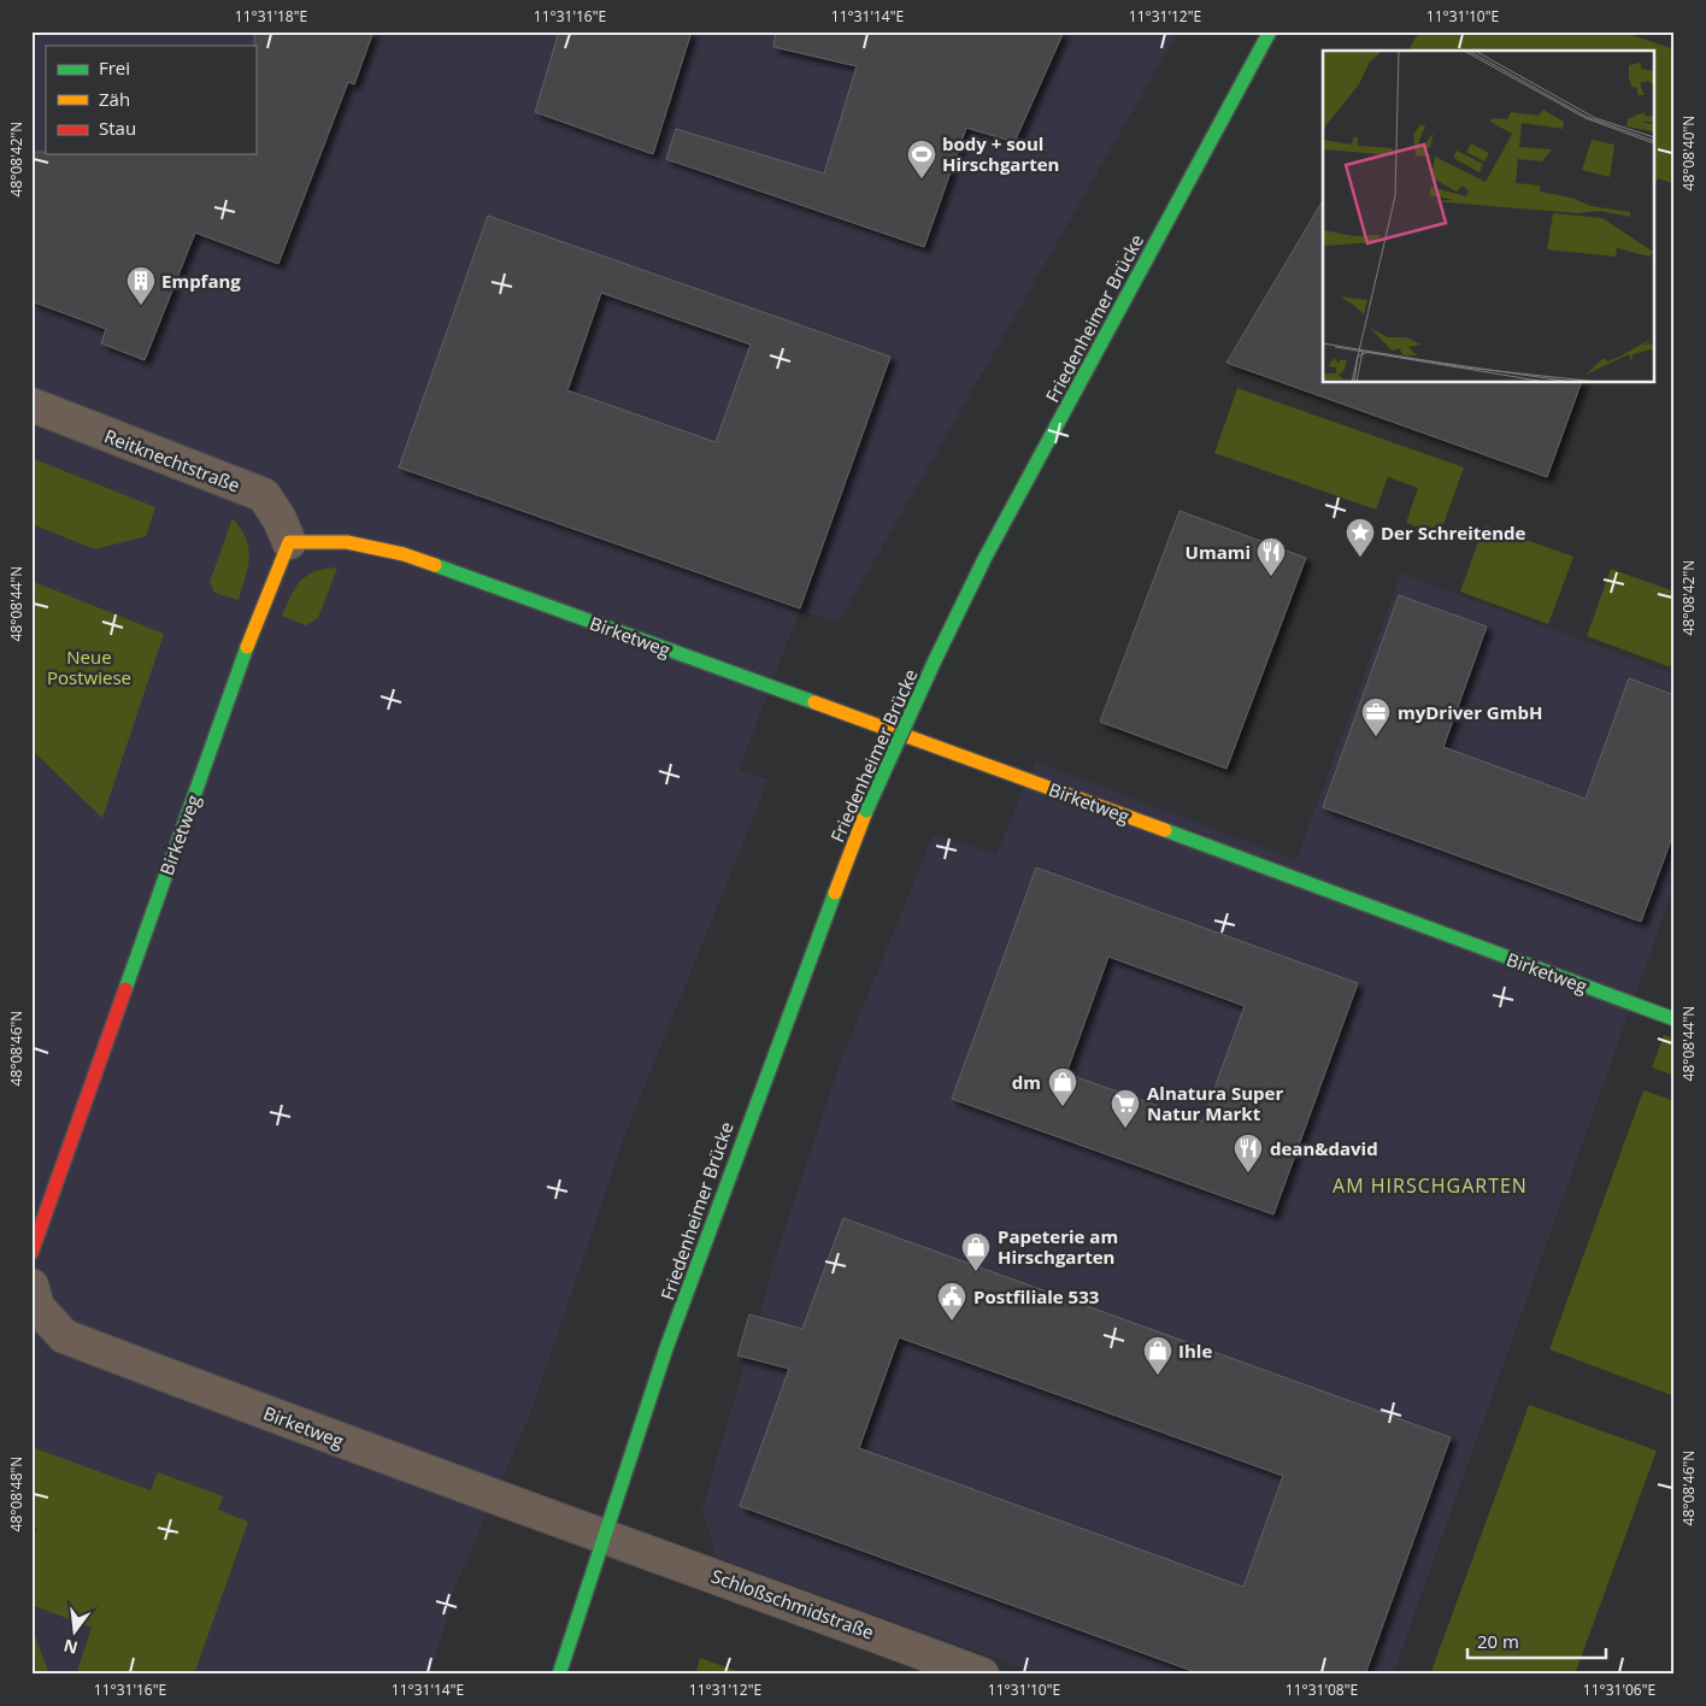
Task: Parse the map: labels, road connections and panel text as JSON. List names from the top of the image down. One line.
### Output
{"streets":{"street":["Friedenheimer Brücke","Reitknechtstraße","Birketweg","Schloßschmidstraße"]},"crossings":[["Friedenheimer Brücke","Birketweg"],["Friedenheimer Brücke","Schloßschmidstraße"],["Reitknechtstraße","Birketweg"],["Birketweg","Schloßschmidstraße"]],"districts":["AM HIRSCHGARTEN"],"parks":["Neue Postwiese"],"places":{"sports":["body + soul Hirschgarten"],"building":["Empfang"],"place":["Der Schreitende"],"restaurant":["Umami","dean&david"],"office":["myDriver GmbH"],"shop":["dm","Papeterie am Hirschgarten","Ihle"],"supermarket":["Alnatura Super Natur Markt"],"public building":["Postfiliale 533"]},"legend":["Frei","Zäh","Stau"],"scale_bar":"20 m","north":"bottom","coordinates":["11°31'18\"E","11°31'16\"E","11°31'14\"E","11°31'12\"E","11°31'10\"E","48°08'40\"N","48°08'42\"N","48°08'44\"N","48°08'46\"N","48°08'48\"N","11°31'08\"E","11°31'06\"E"]}
